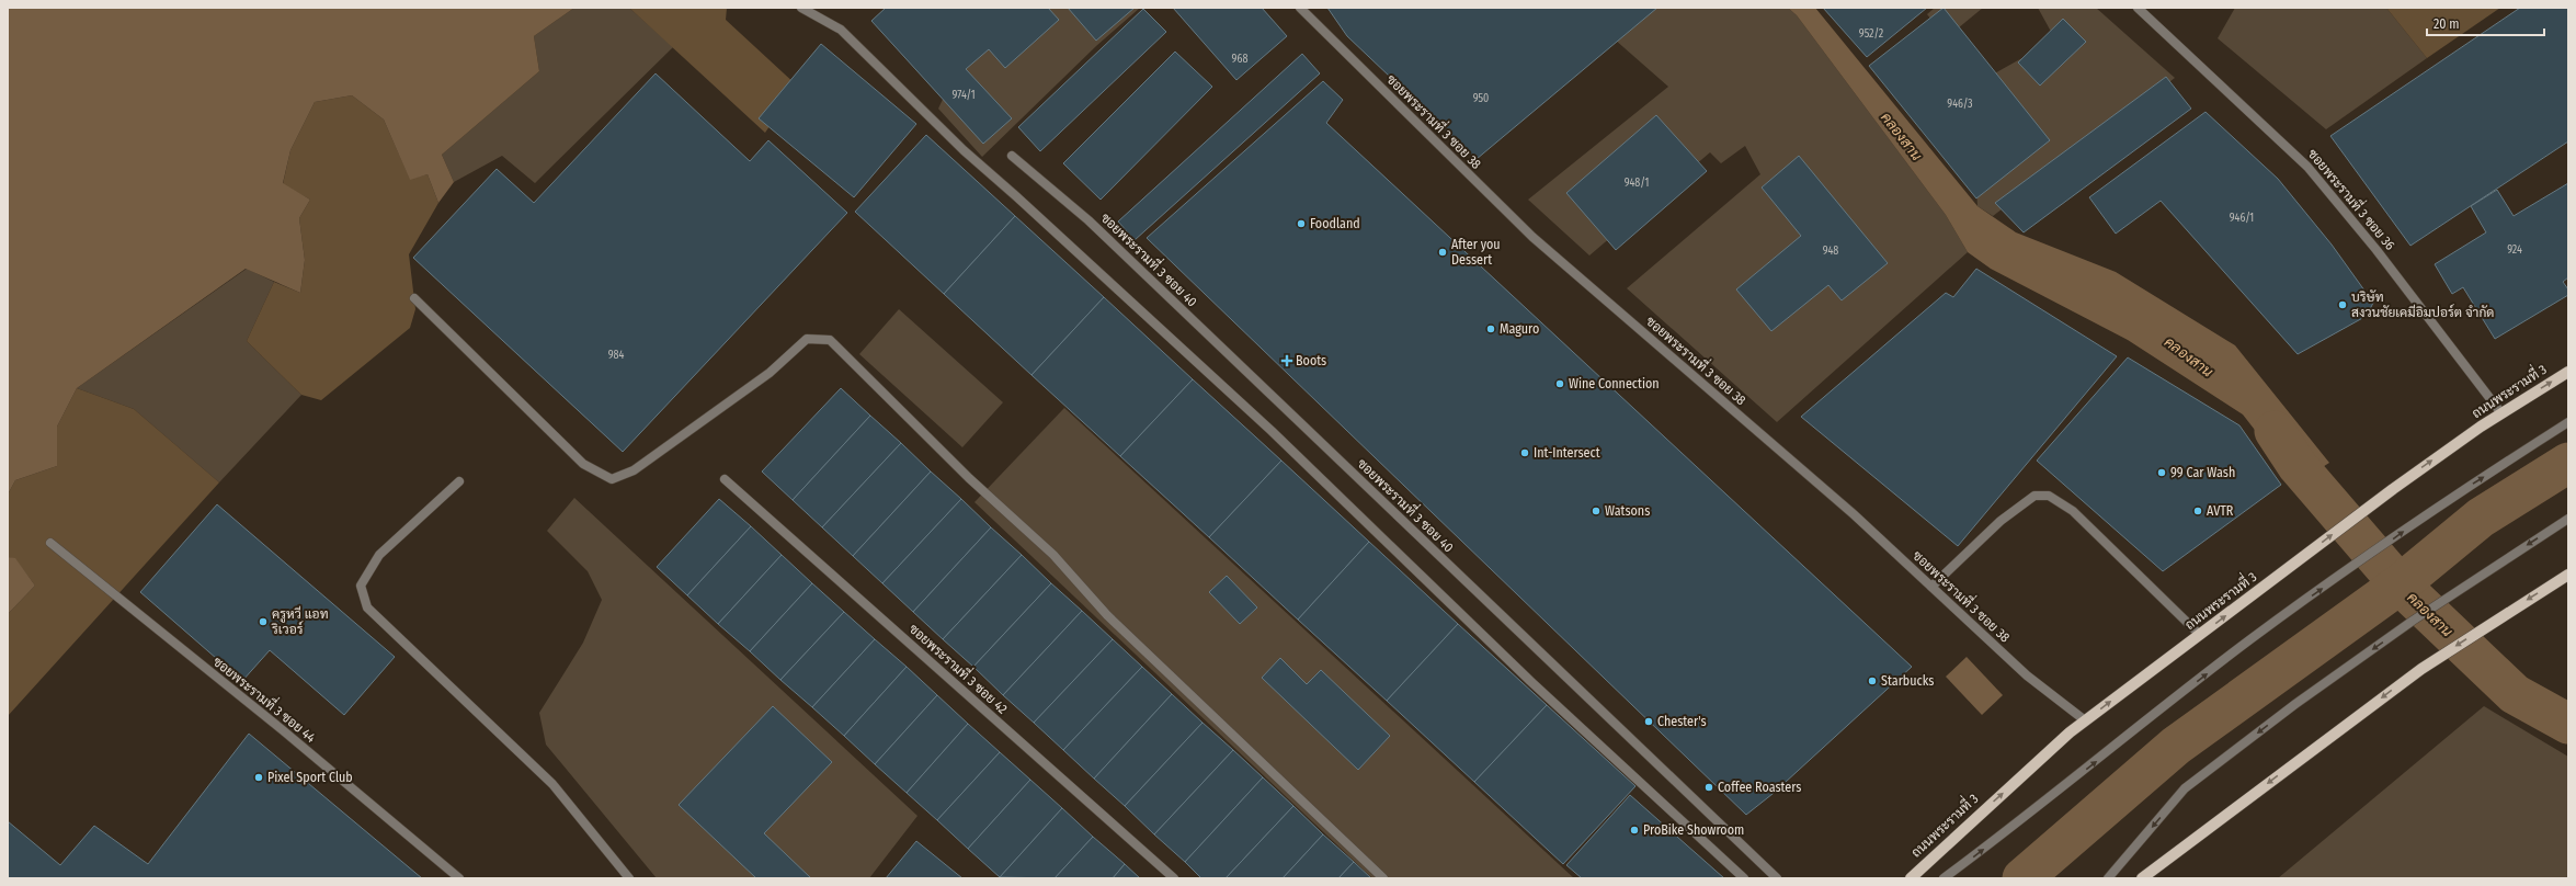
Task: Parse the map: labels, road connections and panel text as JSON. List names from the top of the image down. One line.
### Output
{"streets":{"main road":["ถนนพระรามที่ 3"],"street":["ซอยพระรามที่ 3 ซอย 38","ซอยพระรามที่ 3 ซอย 36","ซอยพระรามที่ 3 ซอย 40","ซอยพระรามที่ 3 ซอย 42","ซอยพระรามที่ 3 ซอย 44"]},"crossings":[["ซอยพระรามที่ 3 ซอย 38","ถนนพระรามที่ 3"],["ซอยพระรามที่ 3 ซอย 36","ถนนพระรามที่ 3"]],"one_way":["ถนนพระรามที่ 3"],"water":["คลองสาน"],"places":{"other":["Foodland","After you Dessert","บริษัท สงวนชัยเคมีอิมปอร์ต จำกัด","Maguro","Wine Connection","Int-Intersect","99 Car Wash","Watsons","AVTR","ครูหวี แอท ริเวอร์","Starbucks","Chester's","Pixel Sport Club","Coffee Roasters","ProBike Showroom"],"health":["Boots"]},"house_numbers":["952/2","968","974/1","950","946/3","948/1","946/1","924","948","984"],"scale_bar":"20 m"}
